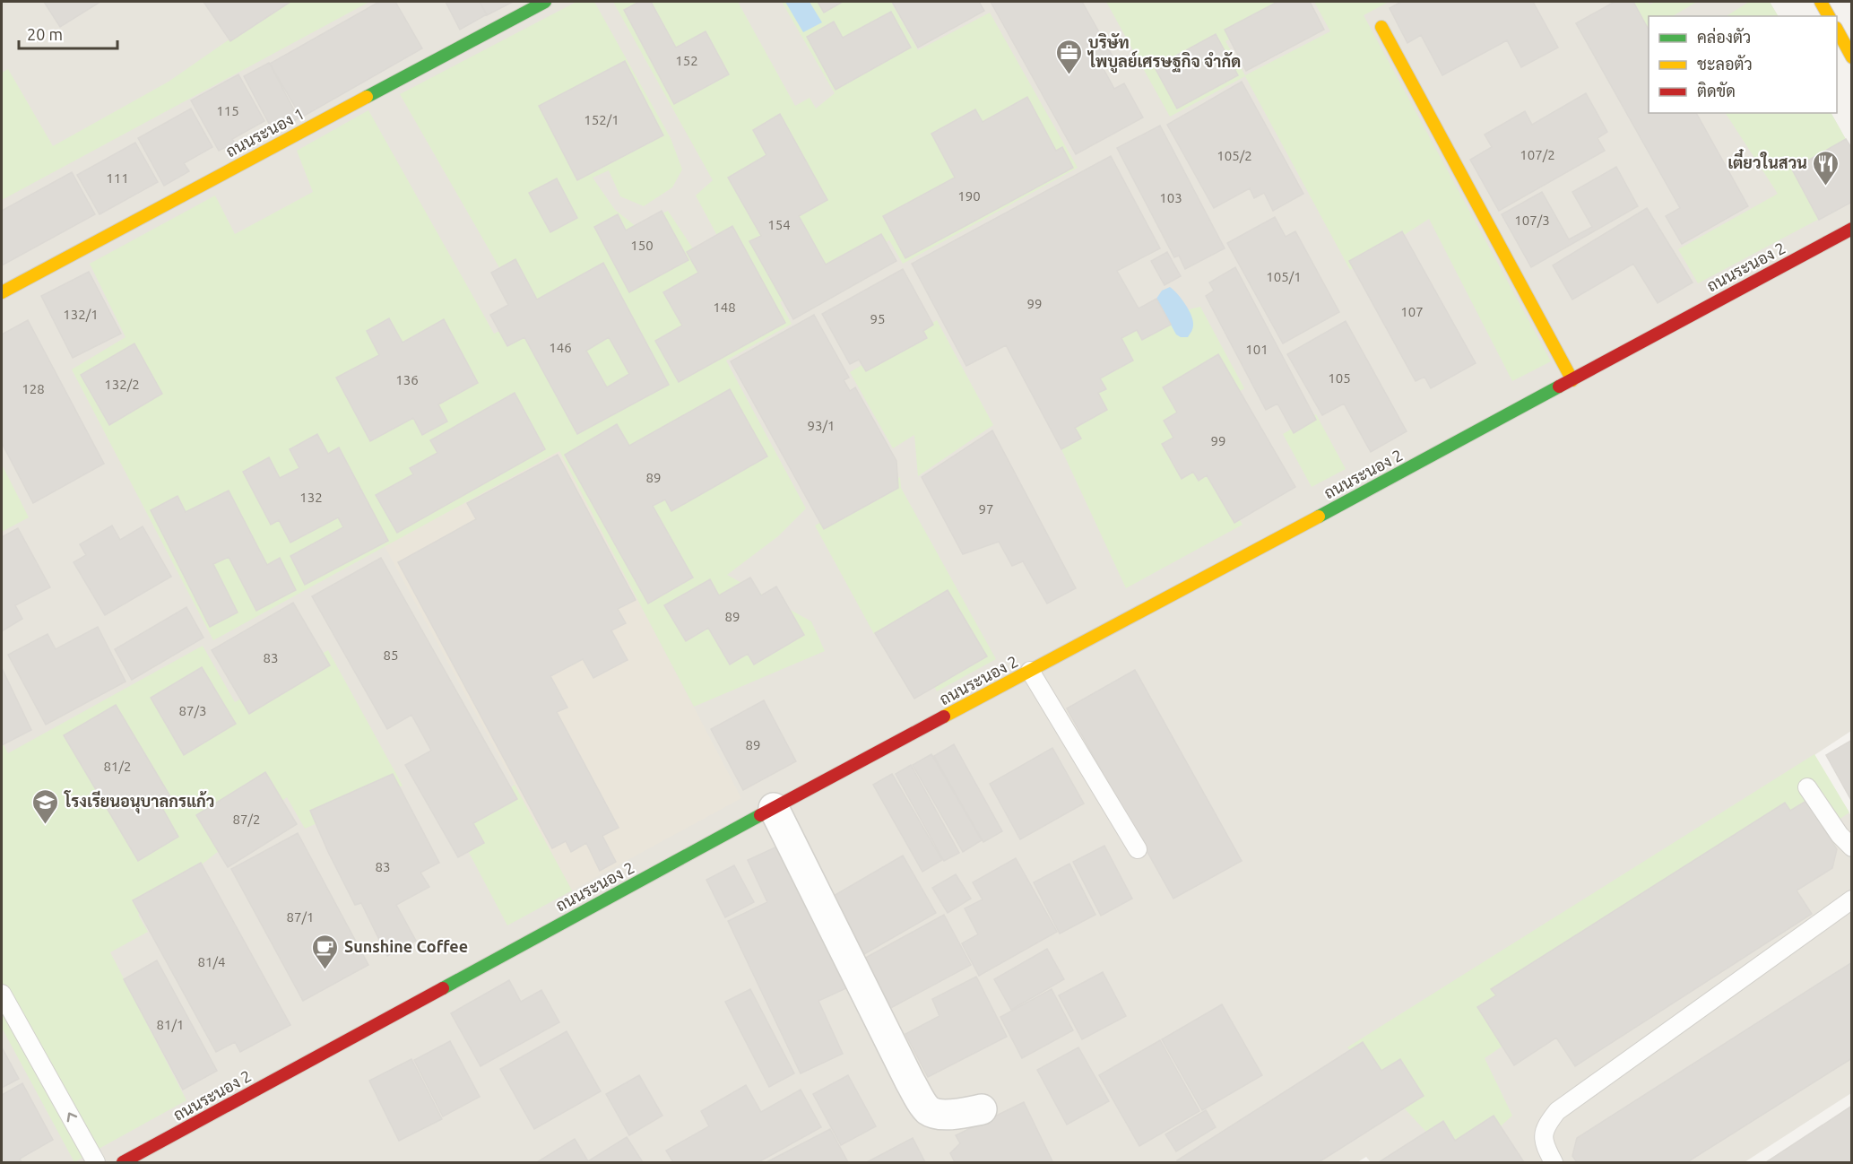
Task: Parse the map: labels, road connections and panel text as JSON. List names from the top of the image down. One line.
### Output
{"streets":{"street":["ถนนระนอง 1","ถนนระนอง 2"]},"places":{"office":["บริษัท ไพบูลย์เศรษฐกิจ จำกัด"],"restaurant":["เตี๋ยวในสวน"],"school or university":["โรงเรียนอนุบาลกรแก้ว"],"cafe":["Sunshine Coffee"]},"house_numbers":["152","115","152/1","107/2","105/2","111","190","103","107/3","154","150","105/1","99","148","107","132/1","95","146","101","105","136","132/2","128","93/1","99","89","132","97","89","85","83","87/3","89","81/2","87/2","83","87/1","81/4","81/1"],"legend":["คล่องตัว","ชะลอตัว","ติดขัด"],"scale_bar":"20 m"}
